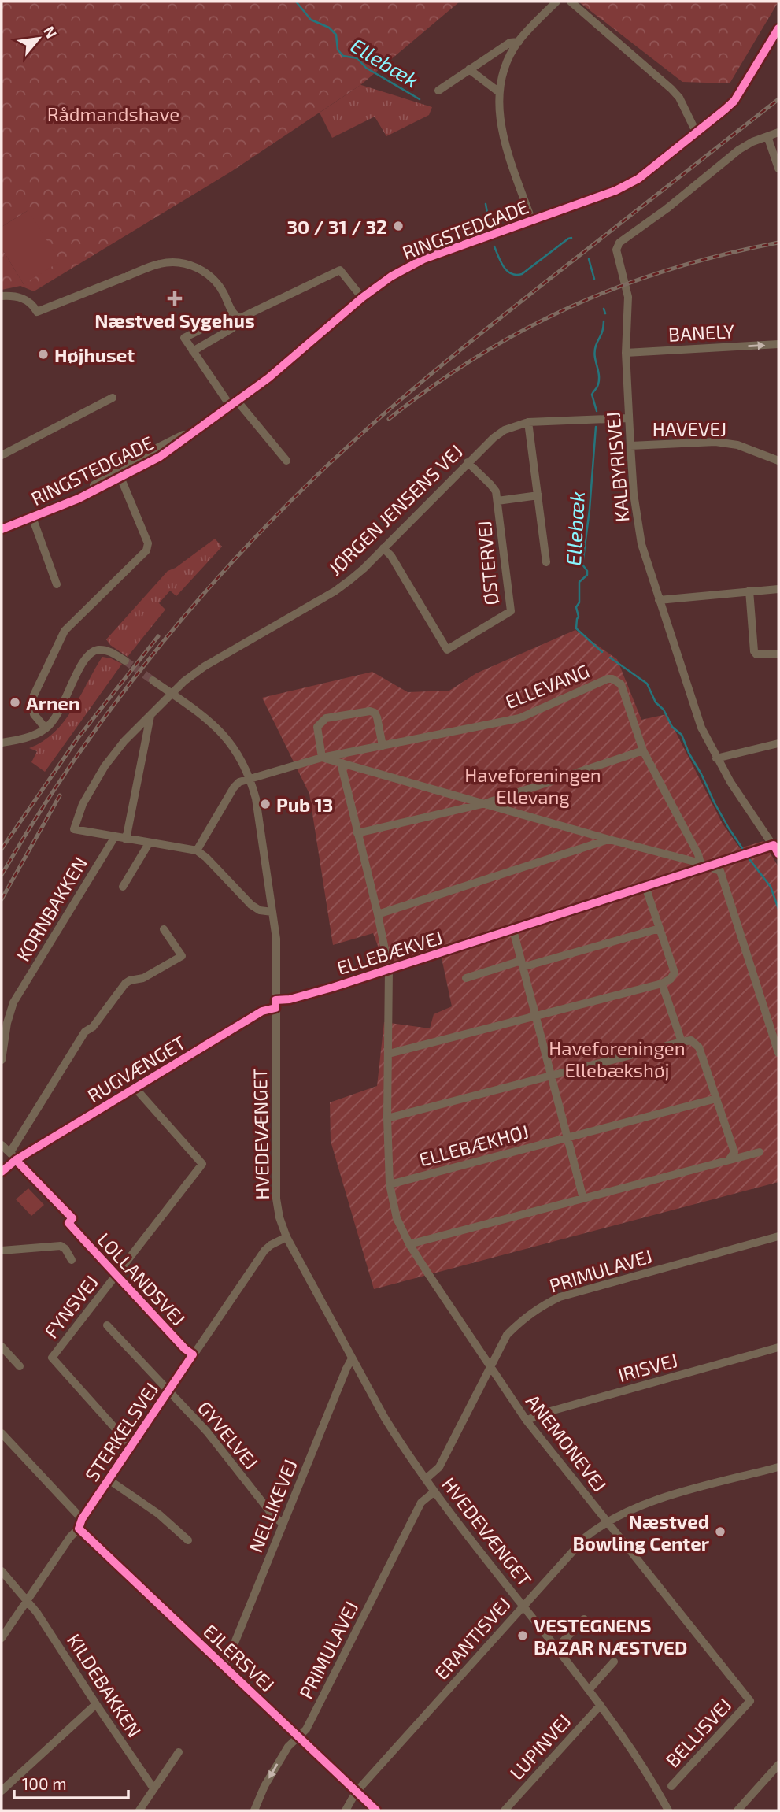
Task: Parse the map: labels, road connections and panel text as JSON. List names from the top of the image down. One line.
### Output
{"streets":{"street":["RINGSTEDGADE","BANELY","HAVEVEJ","KALBYRISVEJ","JØRGEN JENSENS VEJ","ØSTERVEJ","ELLEVANG","KORNBAKKEN","ELLEBÆKVEJ","RUGVÆNGET","HVEDEVÆNGET","ELLEBÆKHØJ","PRIMULAVEJ","LOLLANDSVEJ","FYNSVEJ","IRISVEJ","STERKELSVEJ","GYVELVEJ","ANEMONEVEJ","NELLIKEVEJ","ERANTISVEJ","EJLERSVEJ","KILDEBAKKEN","BELLISVEJ","LUPINVEJ"]},"crossings":[["BANELY","KALBYRISVEJ"],["HAVEVEJ","KALBYRISVEJ"],["KALBYRISVEJ","JØRGEN JENSENS VEJ"],["JØRGEN JENSENS VEJ","ØSTERVEJ"],["JØRGEN JENSENS VEJ","KORNBAKKEN"],["JØRGEN JENSENS VEJ","HVEDEVÆNGET"],["ELLEVANG","HVEDEVÆNGET"],["ELLEBÆKVEJ","RUGVÆNGET"],["ELLEBÆKVEJ","HVEDEVÆNGET"],["ELLEBÆKVEJ","ELLEBÆKHØJ"],["RUGVÆNGET","HVEDEVÆNGET"],["RUGVÆNGET","FYNSVEJ"],["HVEDEVÆNGET","PRIMULAVEJ"],["HVEDEVÆNGET","STERKELSVEJ"],["HVEDEVÆNGET","NELLIKEVEJ"],["HVEDEVÆNGET","ERANTISVEJ"],["HVEDEVÆNGET","LUPINVEJ"],["ELLEBÆKHØJ","ANEMONEVEJ"],["PRIMULAVEJ","ANEMONEVEJ"],["PRIMULAVEJ","EJLERSVEJ"],["LOLLANDSVEJ","FYNSVEJ"],["LOLLANDSVEJ","STERKELSVEJ"],["FYNSVEJ","STERKELSVEJ"],["IRISVEJ","ANEMONEVEJ"],["STERKELSVEJ","GYVELVEJ"],["STERKELSVEJ","EJLERSVEJ"],["STERKELSVEJ","KILDEBAKKEN"],["GYVELVEJ","NELLIKEVEJ"],["ANEMONEVEJ","ERANTISVEJ"],["ANEMONEVEJ","BELLISVEJ"],["NELLIKEVEJ","EJLERSVEJ"],["ERANTISVEJ","EJLERSVEJ"]],"one_way":["BANELY"],"water":["Ellebæk"],"parks":["Rådmandshave","Haveforeningen Ellevang","Haveforeningen Ellebækshøj"],"places":{"other":["30 / 31 / 32","Højhuset","Arnen","Pub 13","Næstved Bowling Center","VESTEGNENS BAZAR NÆSTVED"],"health":["Næstved Sygehus"]},"scale_bar":"100 m","north":"top right"}
